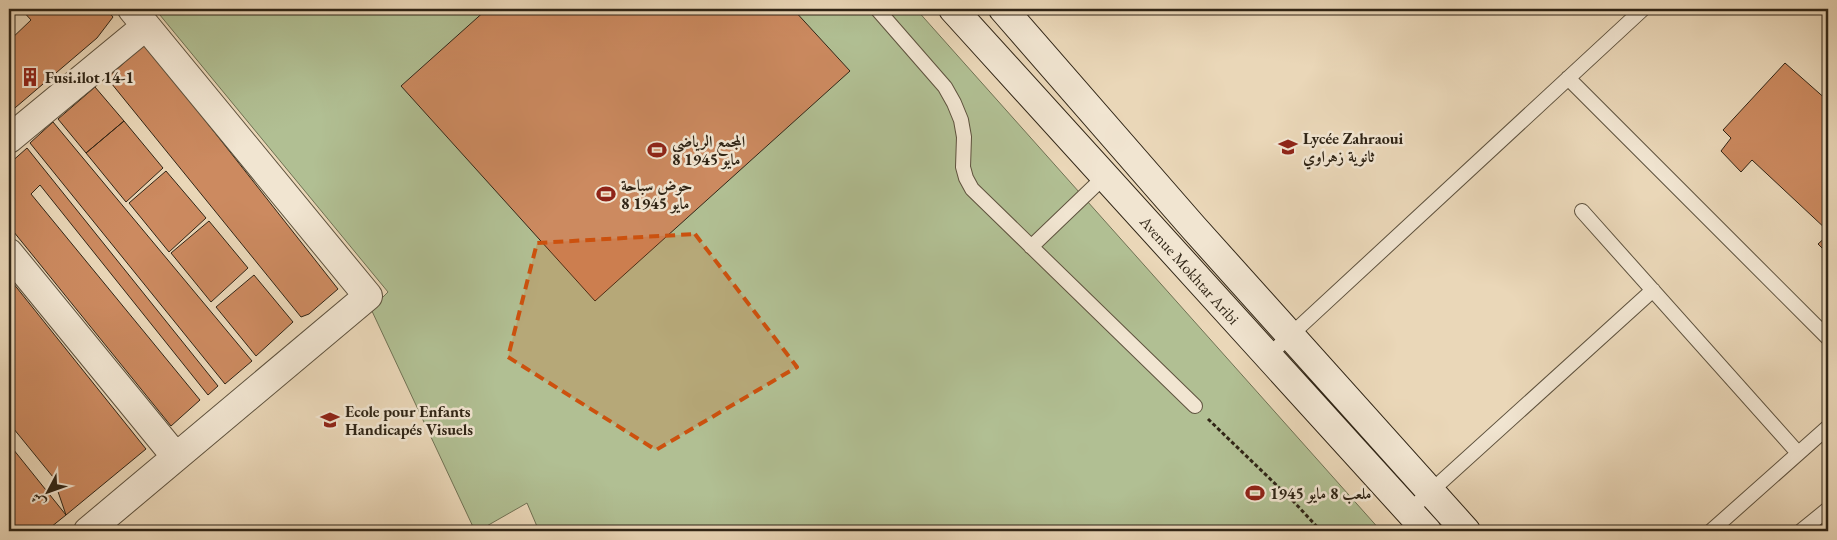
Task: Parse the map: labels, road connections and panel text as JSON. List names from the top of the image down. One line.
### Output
{"streets":{"main road":["Avenue Mokhtar Aribi"]},"places":{"building":["Fusi.ilot 14-1"],"school or university":["Lycée Zahraoui ثانوية زهراوي","Ecole pour Enfants Handicapés Visuels"],"sports":["المجمع الرياضي 8 مايو 1945","حوض سباحة 8 مايو 1945","ملعب 8 مايو 1945"]},"north":"bottom left"}
